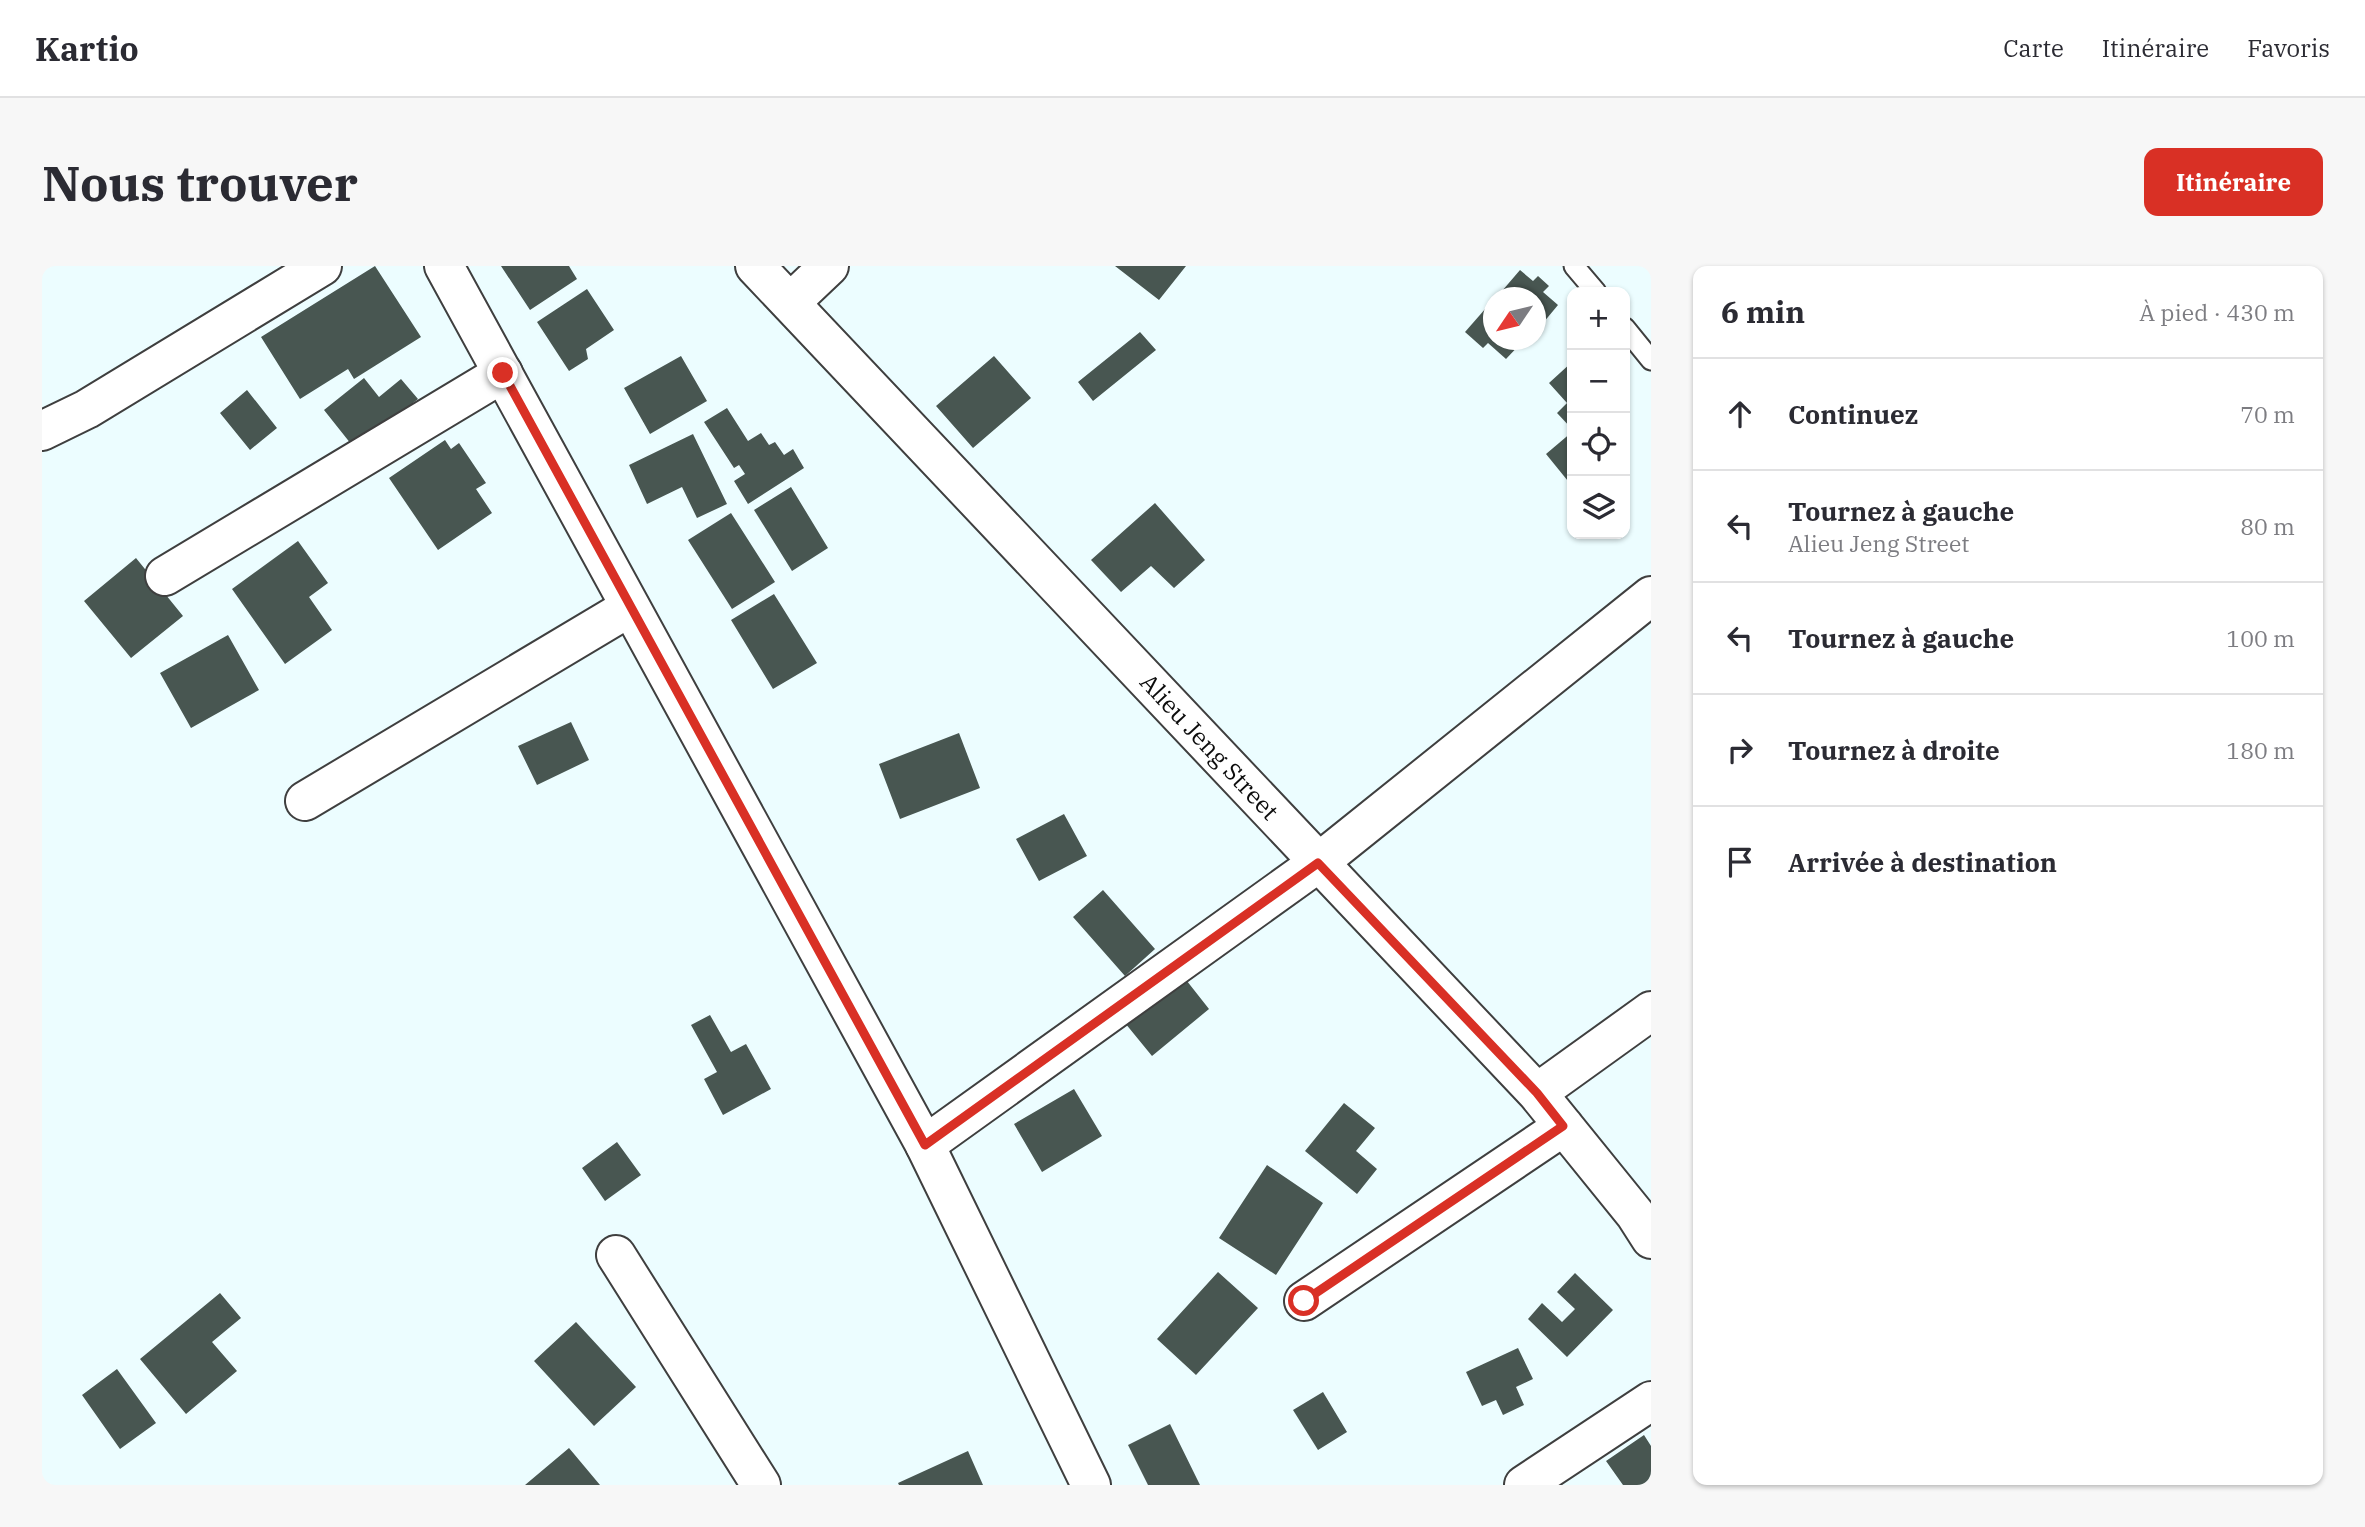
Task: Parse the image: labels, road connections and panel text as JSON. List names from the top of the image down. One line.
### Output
{"streets":{"street":["Alieu Jeng Street"]},"north":"bottom left","page":{"header":"Kartio","nav":["Carte","Itinéraire","Favoris"],"buttons":"Itinéraire","title":"Nous trouver","heading":["6 min","À pied · 430 m"],"map_buttons":["+","−"],"list":[["Continuez","70 m"],["Tournez à gauche","Alieu Jeng Street","80 m"],["Tournez à gauche","100 m"],["Tournez à droite","180 m"],"Arrivée à destination"]}}
